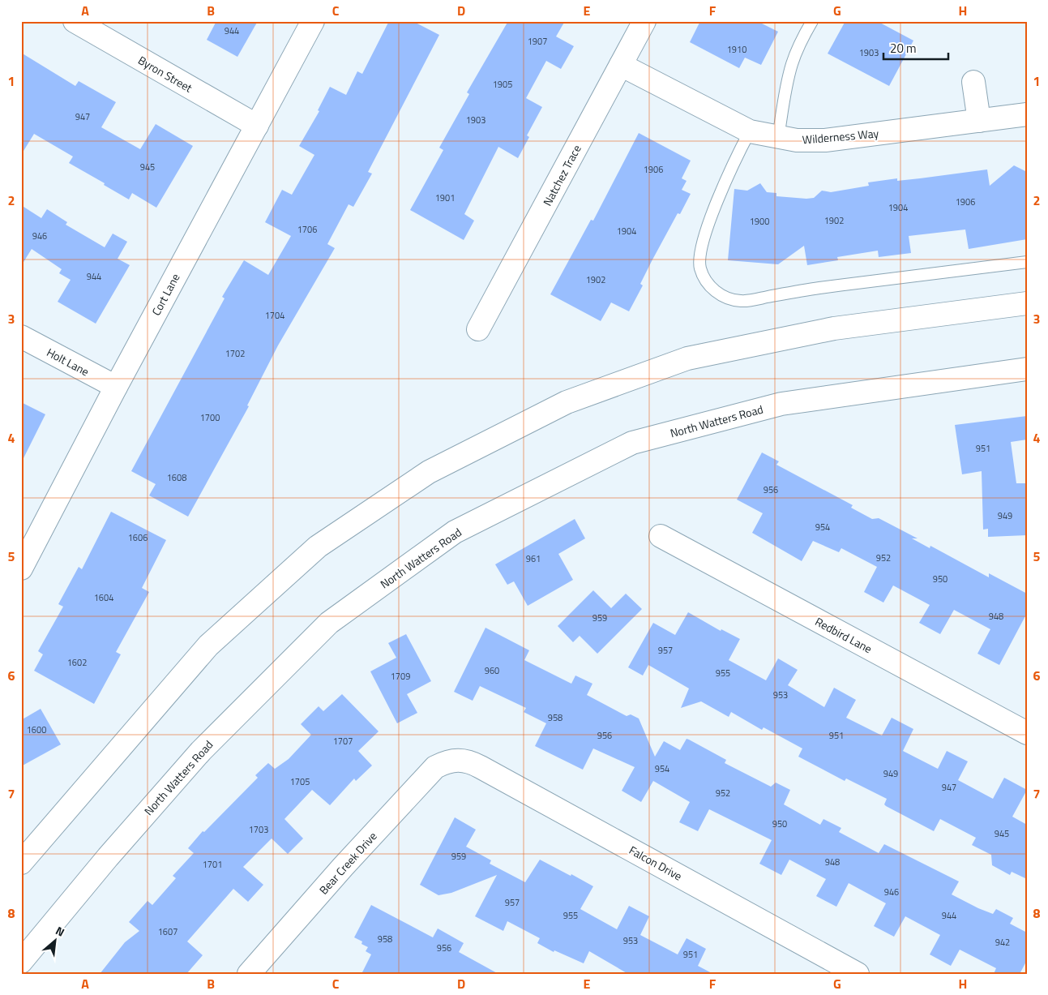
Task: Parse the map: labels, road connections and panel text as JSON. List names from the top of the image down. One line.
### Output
{"streets":{"street":["Byron Street","Wilderness Way","Natchez Trace","Cort Lane","Holt Lane","North Watters Road","Redbird Lane","Bear Creek Drive","Falcon Drive"]},"crossings":[["Byron Street","Cort Lane"],["Wilderness Way","Natchez Trace"],["Cort Lane","Holt Lane"],["Bear Creek Drive","Falcon Drive"]],"house_numbers":["944","1907","1910","1903","1905","947","1903","945","1906","1901","1906","1904","1902","1900","1706","1904","946","944","1902","1704","1702","1700","951","1608","956","949","954","1606","952","961","950","1604","948","959","957","1602","960","955","1709","953","958","1600","956","951","1707","954","949","1705","947","952","950","1703","945","959","948","1701","946","957","955","944","1607","958","953","942","956","951"],"scale_bar":"20 m","north":"top right","grid":{"columns":["A","B","C","D","E","F","G","H"],"rows":["1","2","3","4","5","6","7","8"]}}
